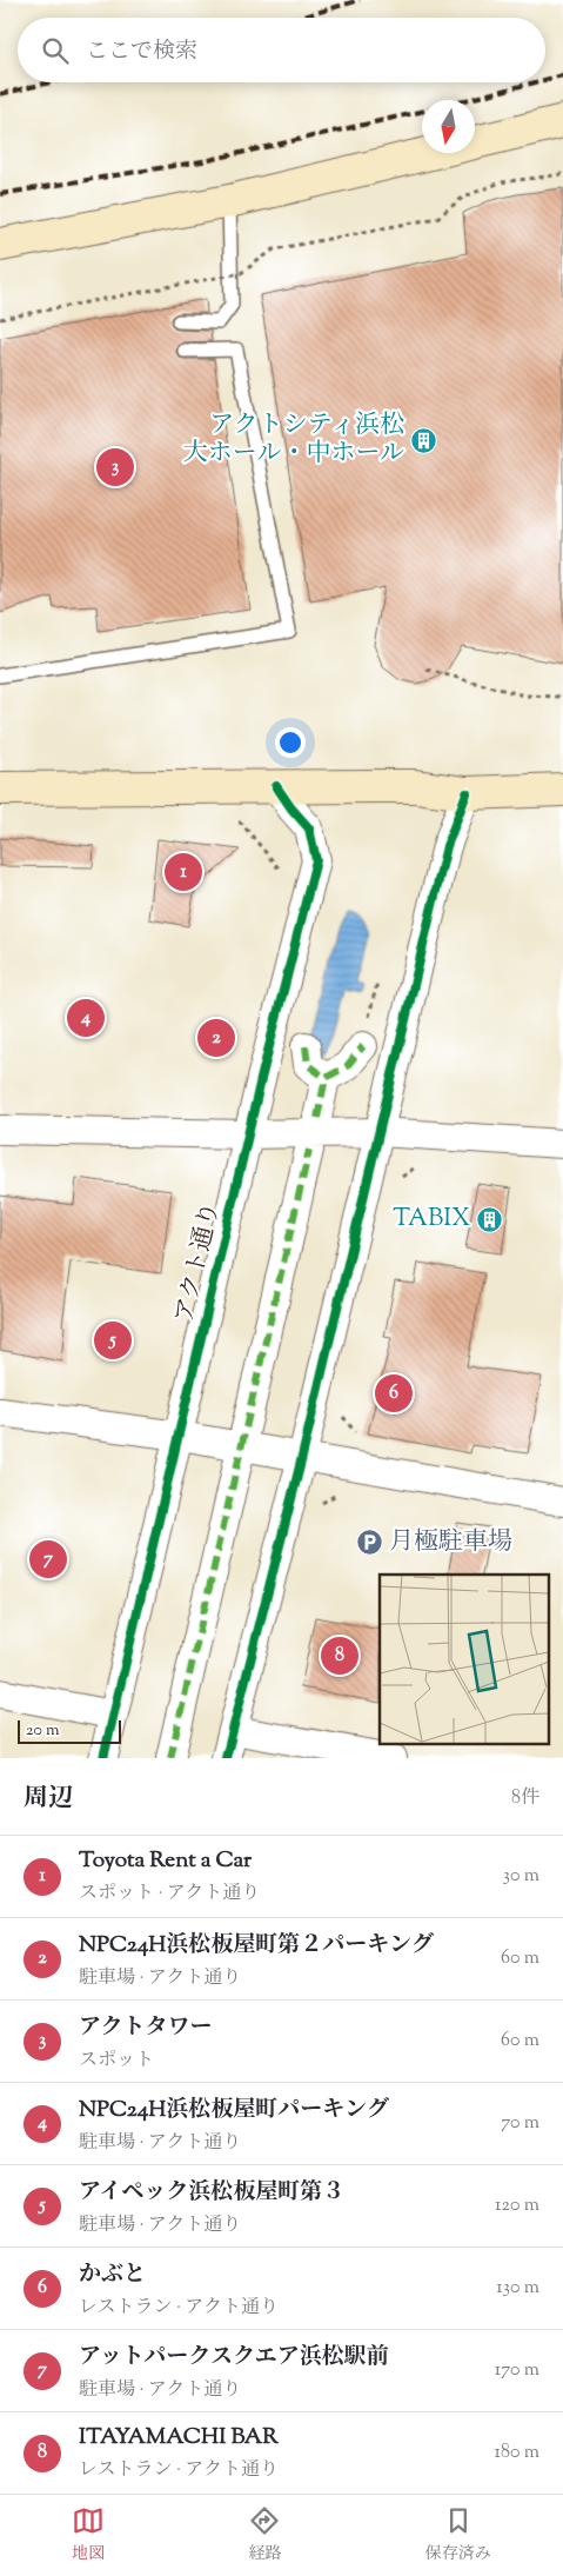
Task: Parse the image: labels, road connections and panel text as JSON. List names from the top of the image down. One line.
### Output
{"streets":{"street":["アクト通り"]},"places":{"building":["アクトシティ浜松 大ホール・中ホール","TABIX"],"parking":["月極駐車場"]},"scale_bar":"20 m","north":"bottom","page":{"search":"ここで検索","pins":["3","1","4","2","5","6","7","8"],"scale":"20 m","heading":["周辺","8件"],"list":[{"mark":"1","name":"Toyota Rent a Car","note":"スポット · アクト通り","value":"30 m"},{"mark":"2","name":"NPC24H浜松板屋町第２パーキング","note":"駐車場 · アクト通り","value":"60 m"},{"mark":"3","name":"アクトタワー","note":"スポット","value":"60 m"},{"mark":"4","name":"NPC24H浜松板屋町パーキング","note":"駐車場 · アクト通り","value":"70 m"},{"mark":"5","name":"アイペック浜松板屋町第３","note":"駐車場 · アクト通り","value":"120 m"},{"mark":"6","name":"かぶと","note":"レストラン · アクト通り","value":"130 m"},{"mark":"7","name":"アットパークスクエア浜松駅前","note":"駐車場 · アクト通り","value":"170 m"},{"mark":"8","name":"ITAYAMACHI BAR","note":"レストラン · アクト通り","value":"180 m"}],"nav":["地図","経路","保存済み"]}}
